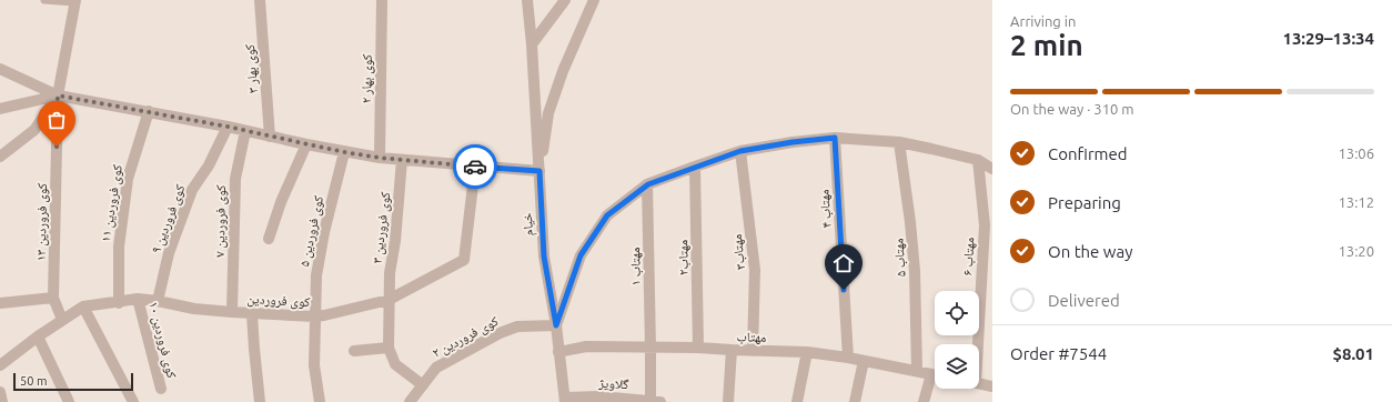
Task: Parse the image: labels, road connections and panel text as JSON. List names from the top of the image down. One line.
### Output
{"streets":{"street":["کوی بهار ۳","کوی بهار ۲","کوی فروردین ۱۱","مهتاب ۴","کوی فروردین ۹","کوی فروردین ۷","کوی فروردین ۱۳","خیام","کوی فروردین ۳","کوی فروردین ۵","مهتاب۳","مهتاب ۶","مهتاب۲","مهتاب ۵","مهتاب ۱","کوی فروردین","کوی فروردین ۲","مهتاب","کوی فروردین ۱۰","گلاویژ"]},"crossings":[["کوی فروردین ۱۱","کوی فروردین"],["مهتاب ۴","مهتاب"],["کوی فروردین ۹","کوی فروردین"],["کوی فروردین ۷","کوی فروردین"],["خیام","کوی فروردین ۲"],["خیام","مهتاب"],["خیام","گلاویژ"],["کوی فروردین ۳","کوی فروردین"],["کوی فروردین ۵","کوی فروردین"],["مهتاب۳","مهتاب"],["مهتاب۲","مهتاب"],["مهتاب ۵","مهتاب"],["مهتاب ۱","مهتاب"],["مهتاب ۱","گلاویژ"],["کوی فروردین","کوی فروردین ۱۰"]],"scale_bar":"50 m","page":{"heading":["2 min","Arriving in","13:29–13:34"],"panel":["Order #7544","$8.01"],"bar":"On the way · 310 m","list":[["Confirmed","13:06"],["Preparing","13:12"],["On the way","13:20"],"Delivered"],"scale":"50 m"}}
